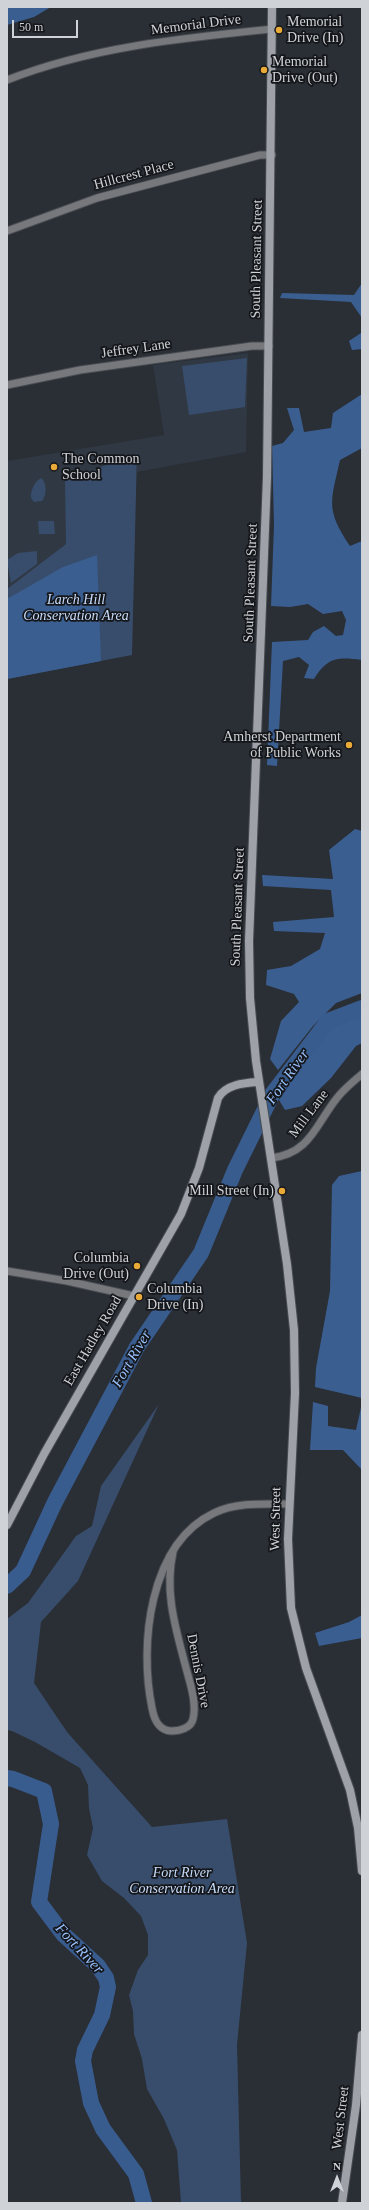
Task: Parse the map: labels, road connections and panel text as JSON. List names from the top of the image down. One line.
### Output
{"streets":{"main road":["South Pleasant Street","East Hadley Road","West Street"],"street":["Memorial Drive","Hillcrest Place","Jeffrey Lane","Mill Lane","Dennis Drive"]},"crossings":[["Memorial Drive","South Pleasant Street"],["Hillcrest Place","South Pleasant Street"],["South Pleasant Street","Jeffrey Lane"],["South Pleasant Street","Mill Lane"],["South Pleasant Street","East Hadley Road"],["South Pleasant Street","West Street"],["Mill Lane","West Street"],["West Street","Dennis Drive"]],"water":["Fort River"],"parks":["Larch Hill Conservation Area","Fort River Conservation Area"],"places":["Memorial Drive (In)","Memorial Drive (Out)","The Common School","Amherst Department of Public Works","Mill Street (In)","Columbia Drive (Out)","Columbia Drive (In)"],"scale_bar":"50 m","north":"top"}
